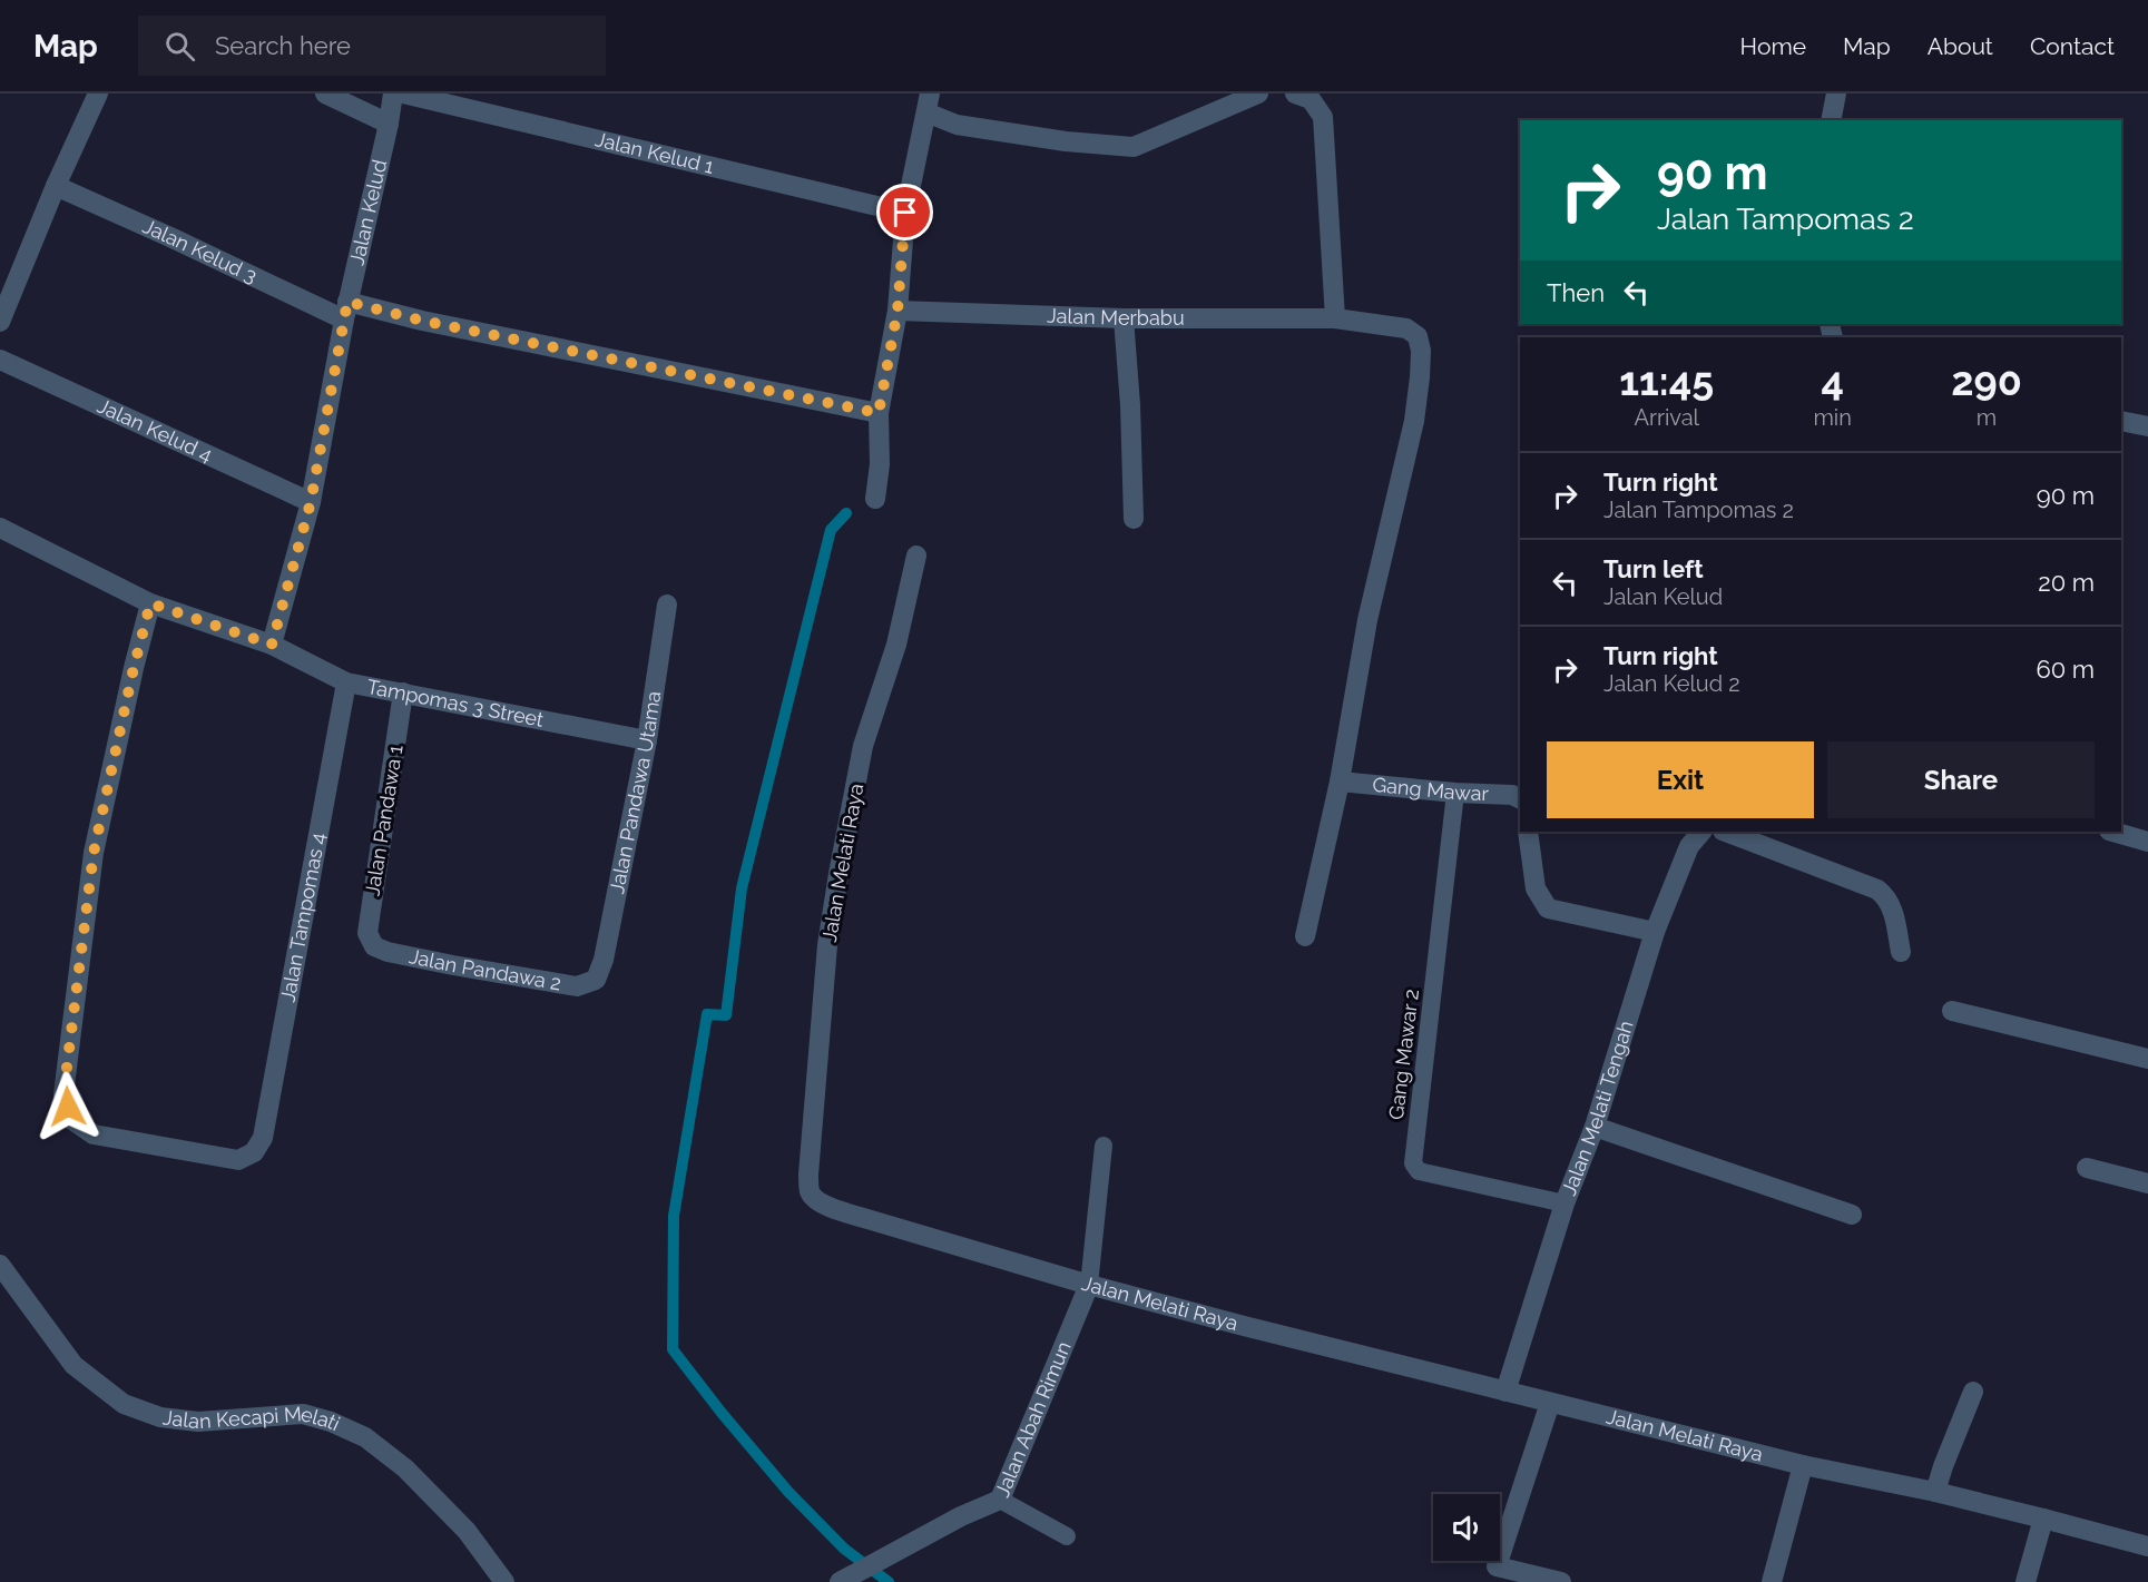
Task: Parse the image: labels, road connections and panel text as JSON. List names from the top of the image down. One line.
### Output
{"streets":{"street":["Jalan Kelud 1","Jalan Kelud","Jalan Kelud 3","Jalan Merbabu","Jalan Kelud 4","Tampomas 3 Street","Gang Mawar","Jalan Pandawa Utama","Jalan Pandawa 1","Jalan Melati Raya","Jalan Tampomas 4","Jalan Pandawa 2","Jalan Melati Tengah","Jalan Abah Rimun","Jalan Kecapi Melati"],"lane":["Gang Mawar 2"]},"crossings":[["Jalan Kelud","Jalan Kelud 3"],["Jalan Kelud","Jalan Kelud 4"],["Jalan Kelud","Tampomas 3 Street"],["Jalan Merbabu","Gang Mawar"],["Tampomas 3 Street","Jalan Pandawa Utama"],["Tampomas 3 Street","Jalan Pandawa 1"],["Tampomas 3 Street","Jalan Tampomas 4"],["Gang Mawar","Gang Mawar 2"],["Jalan Pandawa Utama","Jalan Pandawa 2"],["Jalan Pandawa 1","Jalan Pandawa 2"],["Jalan Melati Raya","Jalan Melati Tengah"],["Jalan Melati Raya","Jalan Abah Rimun"],["Gang Mawar 2","Jalan Melati Tengah"]],"page":{"header":"Map","search":"Search here","nav":["Home","Map","About","Contact"],"turn":["90 m","Jalan Tampomas 2"],"then":"Then","eta":["11:45","Arrival","4","min","290","m"],"list":[{"name":"Turn right","note":"Jalan Tampomas 2","value":"90 m"},{"name":"Turn left","note":"Jalan Kelud","value":"20 m"},{"name":"Turn right","note":"Jalan Kelud 2","value":"60 m"}],"buttons":["Exit","Share"]}}
